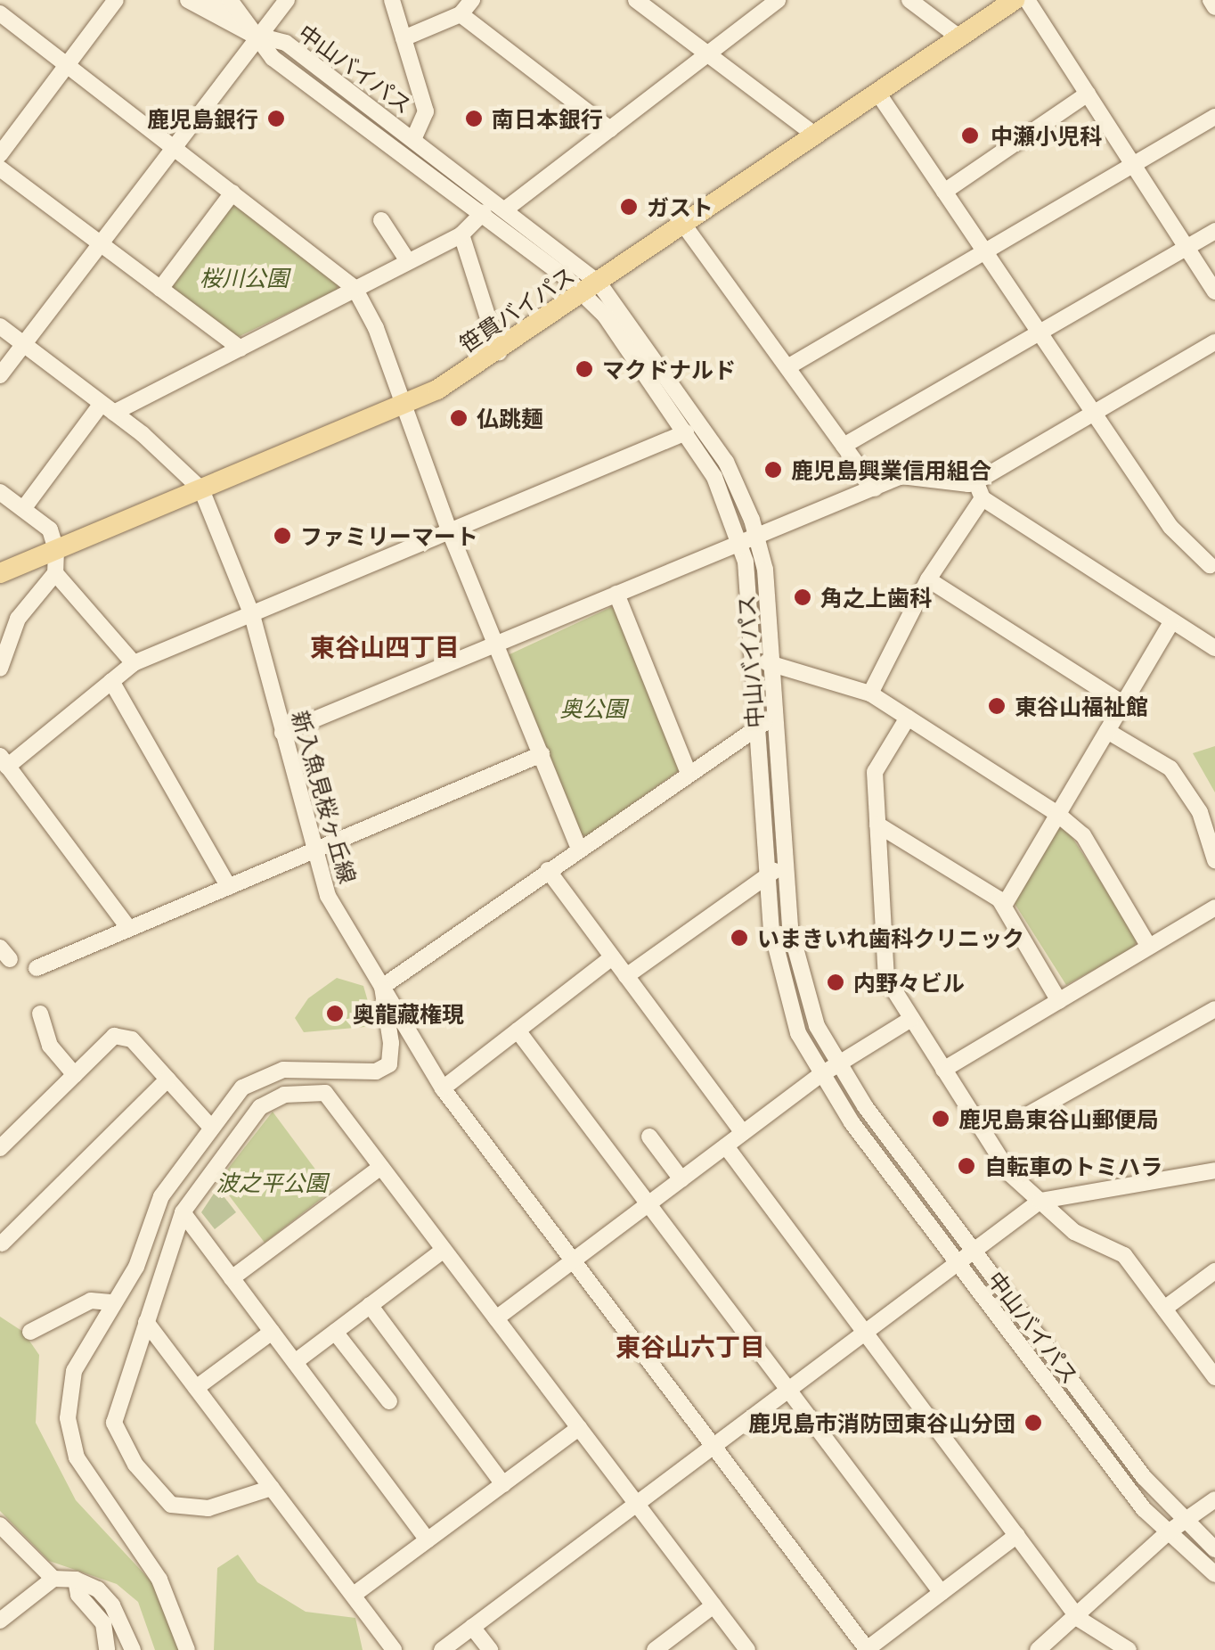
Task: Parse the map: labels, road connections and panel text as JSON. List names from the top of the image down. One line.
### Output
{"streets":{"main road":["笹貫バイパス"],"street":["中山バイパス","新入魚見桜ヶ丘線"]},"crossings":[["中山バイパス","笹貫バイパス"],["笹貫バイパス","新入魚見桜ヶ丘線"]],"districts":["東谷山四丁目","東谷山六丁目"],"parks":["桜川公園","奥公園","波之平公園"],"places":["鹿児島銀行","南日本銀行","中瀬小児科","ガスト","マクドナルド","仏跳麺","鹿児島興業信用組合","ファミリーマート","角之上歯科","東谷山福祉館","いまきいれ歯科クリニック","内野々ビル","奥龍藏権現","鹿児島東谷山郵便局","自転車のトミハラ","鹿児島市消防団東谷山分団"]}
